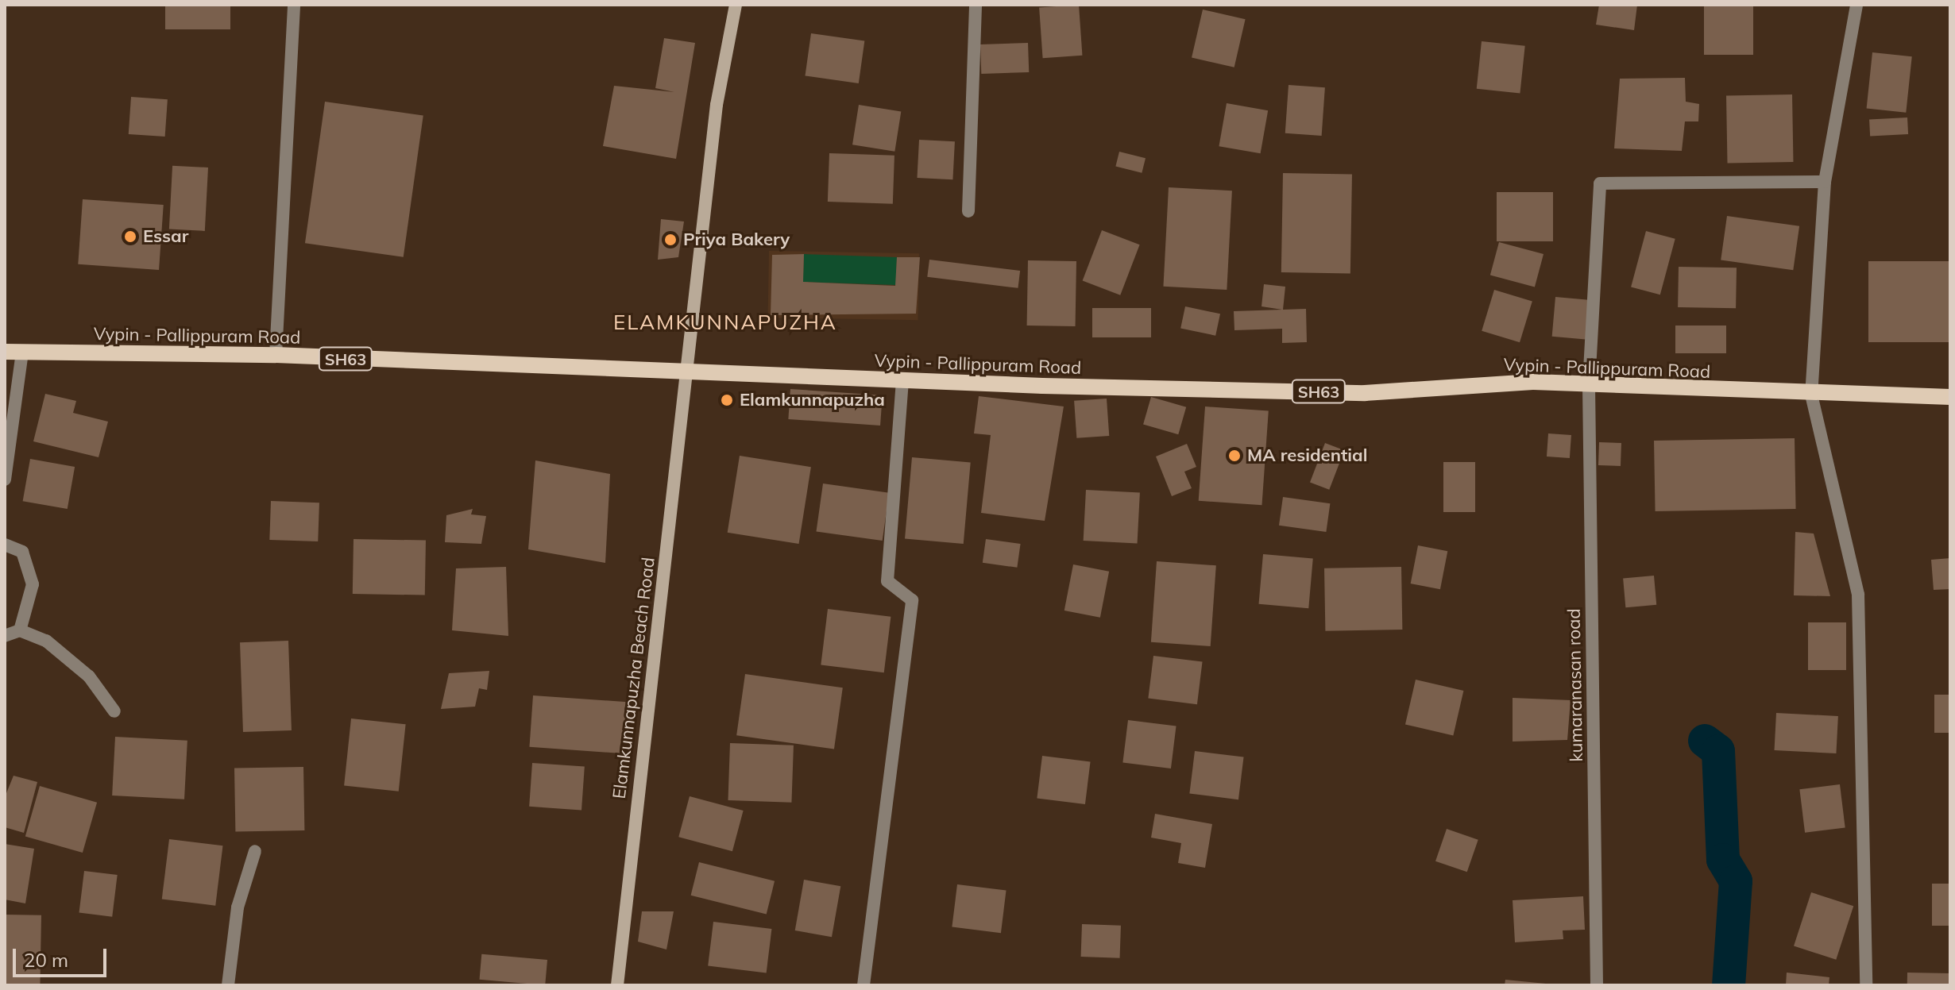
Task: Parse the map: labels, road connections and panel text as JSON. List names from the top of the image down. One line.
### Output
{"streets":{"main road":["Vypin - Pallippuram Road","SH63","Elamkunnapuzha Beach Road"],"street":["kumaranasan road"]},"crossings":[["Vypin - Pallippuram Road","Elamkunnapuzha Beach Road"],["Vypin - Pallippuram Road","kumaranasan road"]],"districts":["ELAMKUNNAPUZHA"],"places":["Essar","Priya Bakery","Elamkunnapuzha","MA residential"],"scale_bar":"20 m"}
